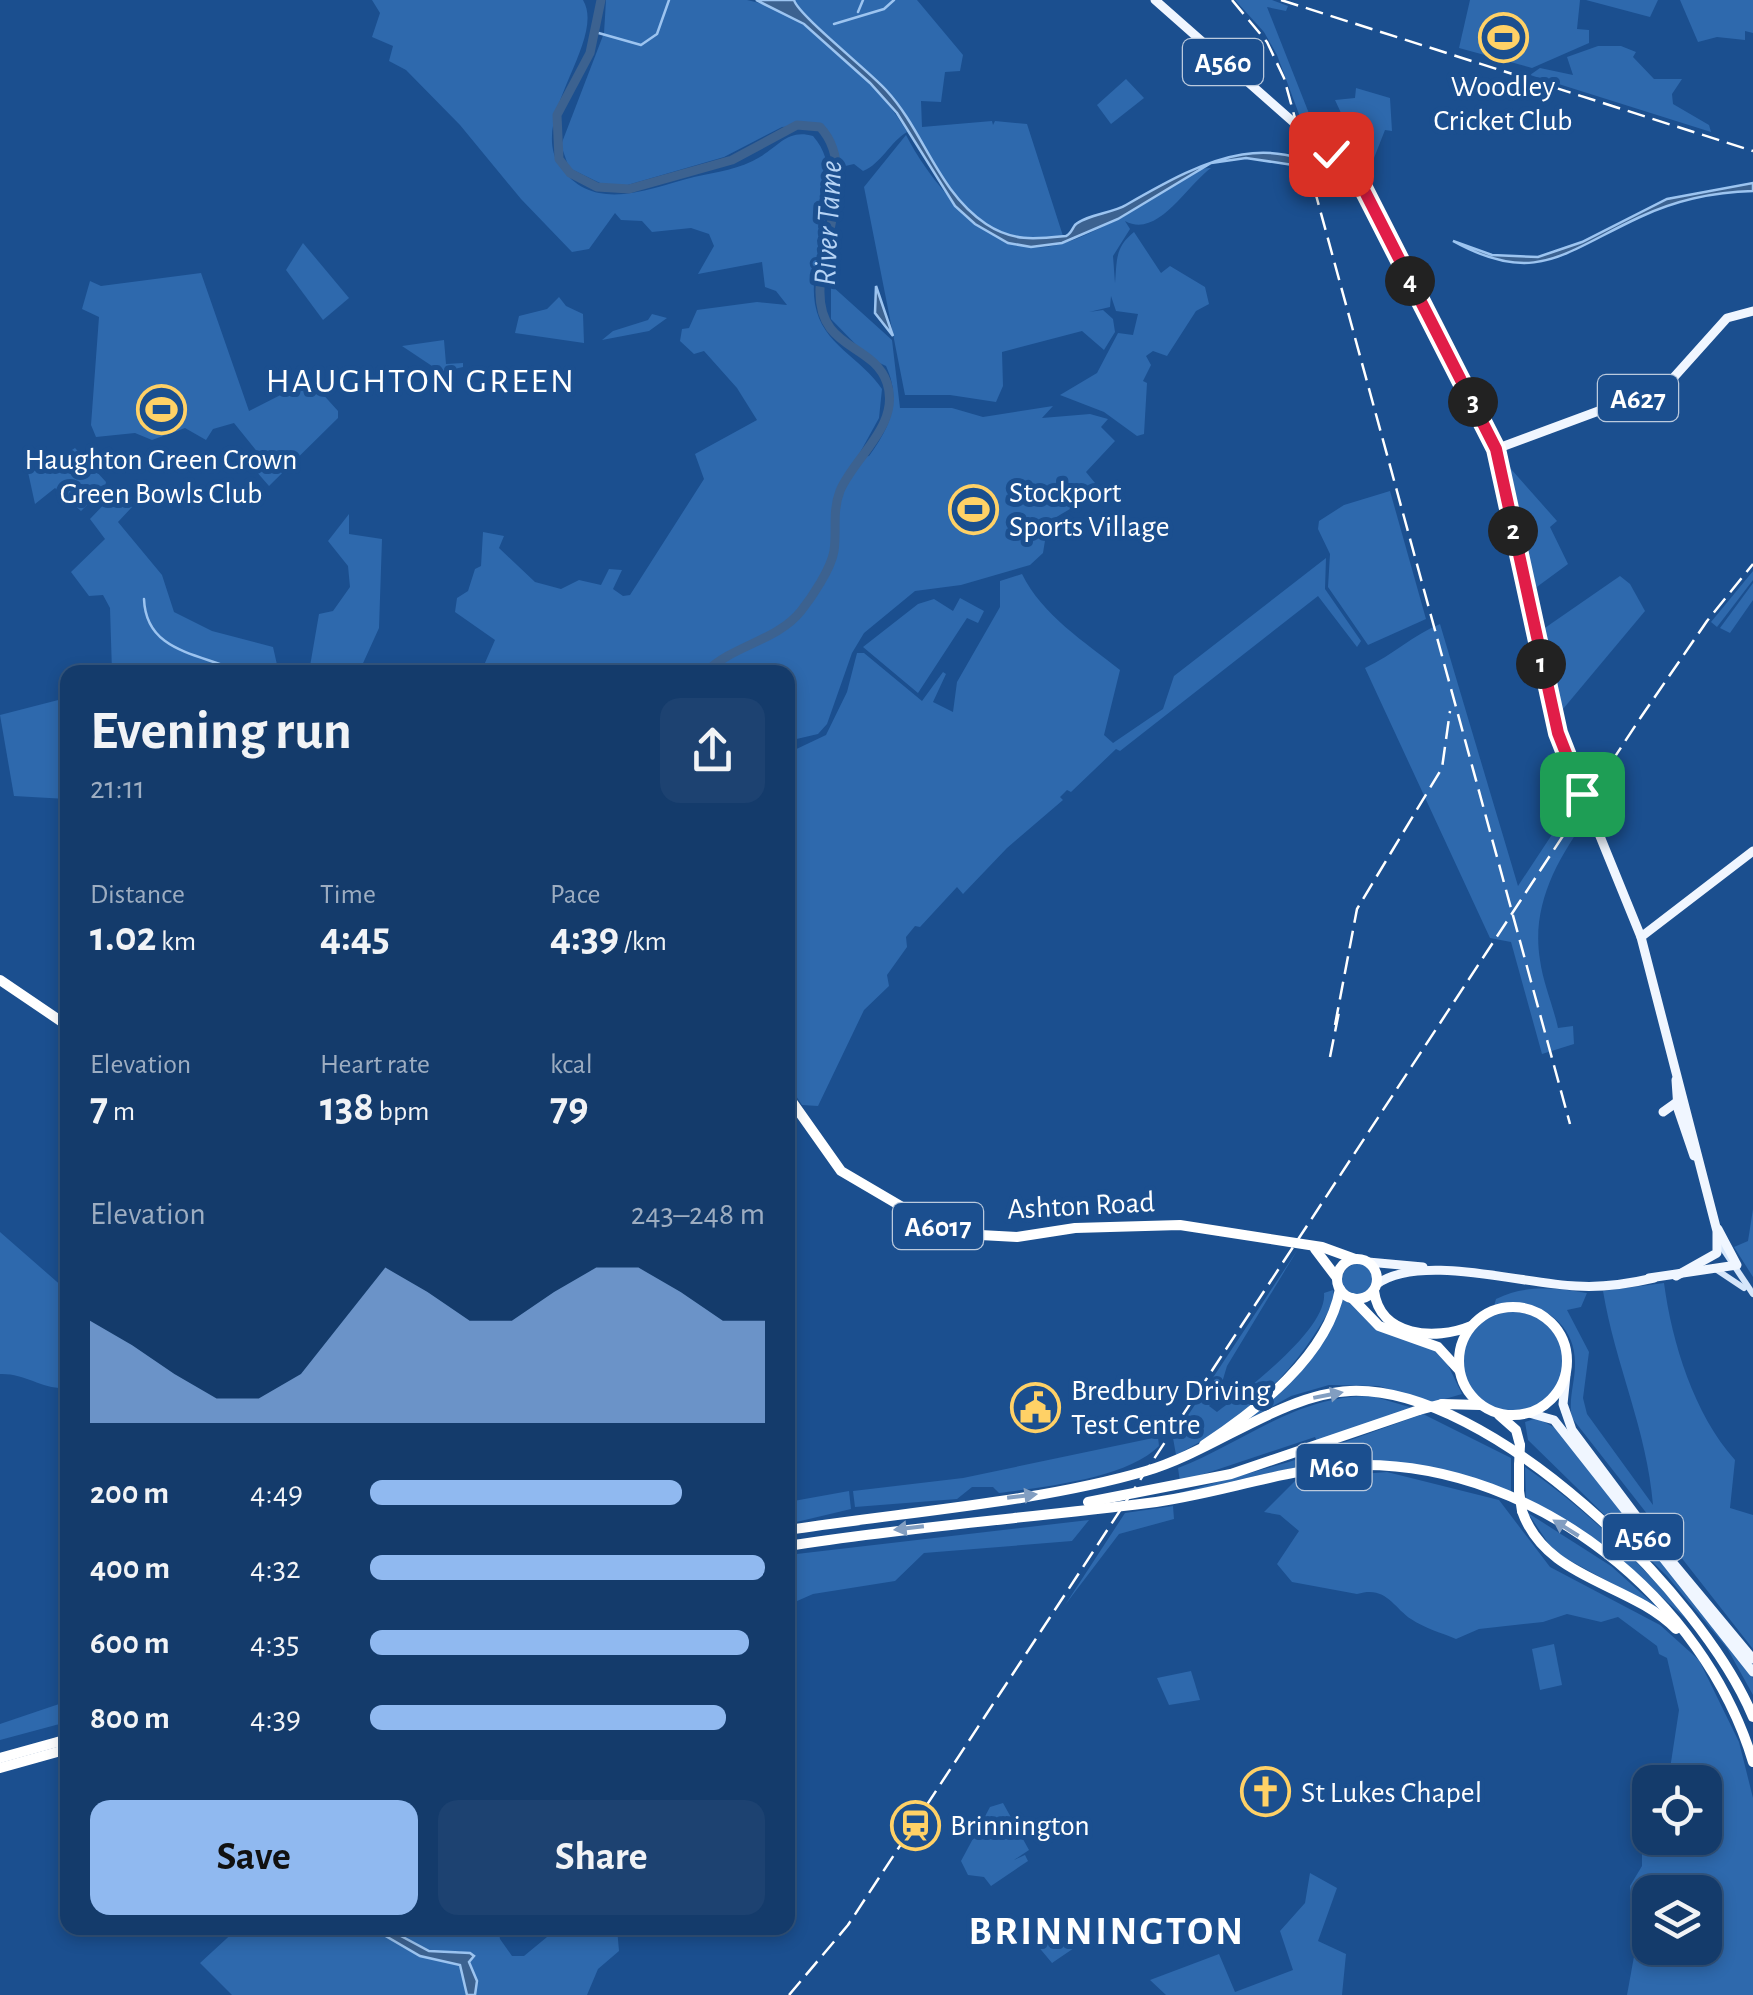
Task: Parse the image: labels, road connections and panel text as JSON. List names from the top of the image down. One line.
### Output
{"streets":{"highway":["A560","Ashton Road","A6017","M60"],"main road":["A627"]},"crossings":[["A560","A627"],["A560","Ashton Road"],["A560","M60"],["Ashton Road","M60"]],"districts":["HAUGHTON GREEN","BRINNINGTON"],"water":["River Tame"],"places":{"sports":["Woodley Cricket Club","Haughton Green Crown Green Bowls Club","Stockport Sports Village"],"public building":["Bredbury Driving Test Centre"],"church":["St Lukes Chapel"],"station":["Brinnington"]},"page":{"pins":["4","3","2","1"],"heading":["Evening run","21:11"],"stats":[["Distance","1.02 km"],["Time","4:45"],["Pace","4:39 /km"],["Elevation","7 m"],["Heart rate","138 bpm"],["kcal","79"]],"chart":["Elevation","243–248 m"],"list":[{"name":"200 m","note":"4:49"},{"name":"400 m","note":"4:32"},{"name":"600 m","note":"4:35"},{"name":"800 m","note":"4:39"}],"buttons":["Save","Share"]}}
